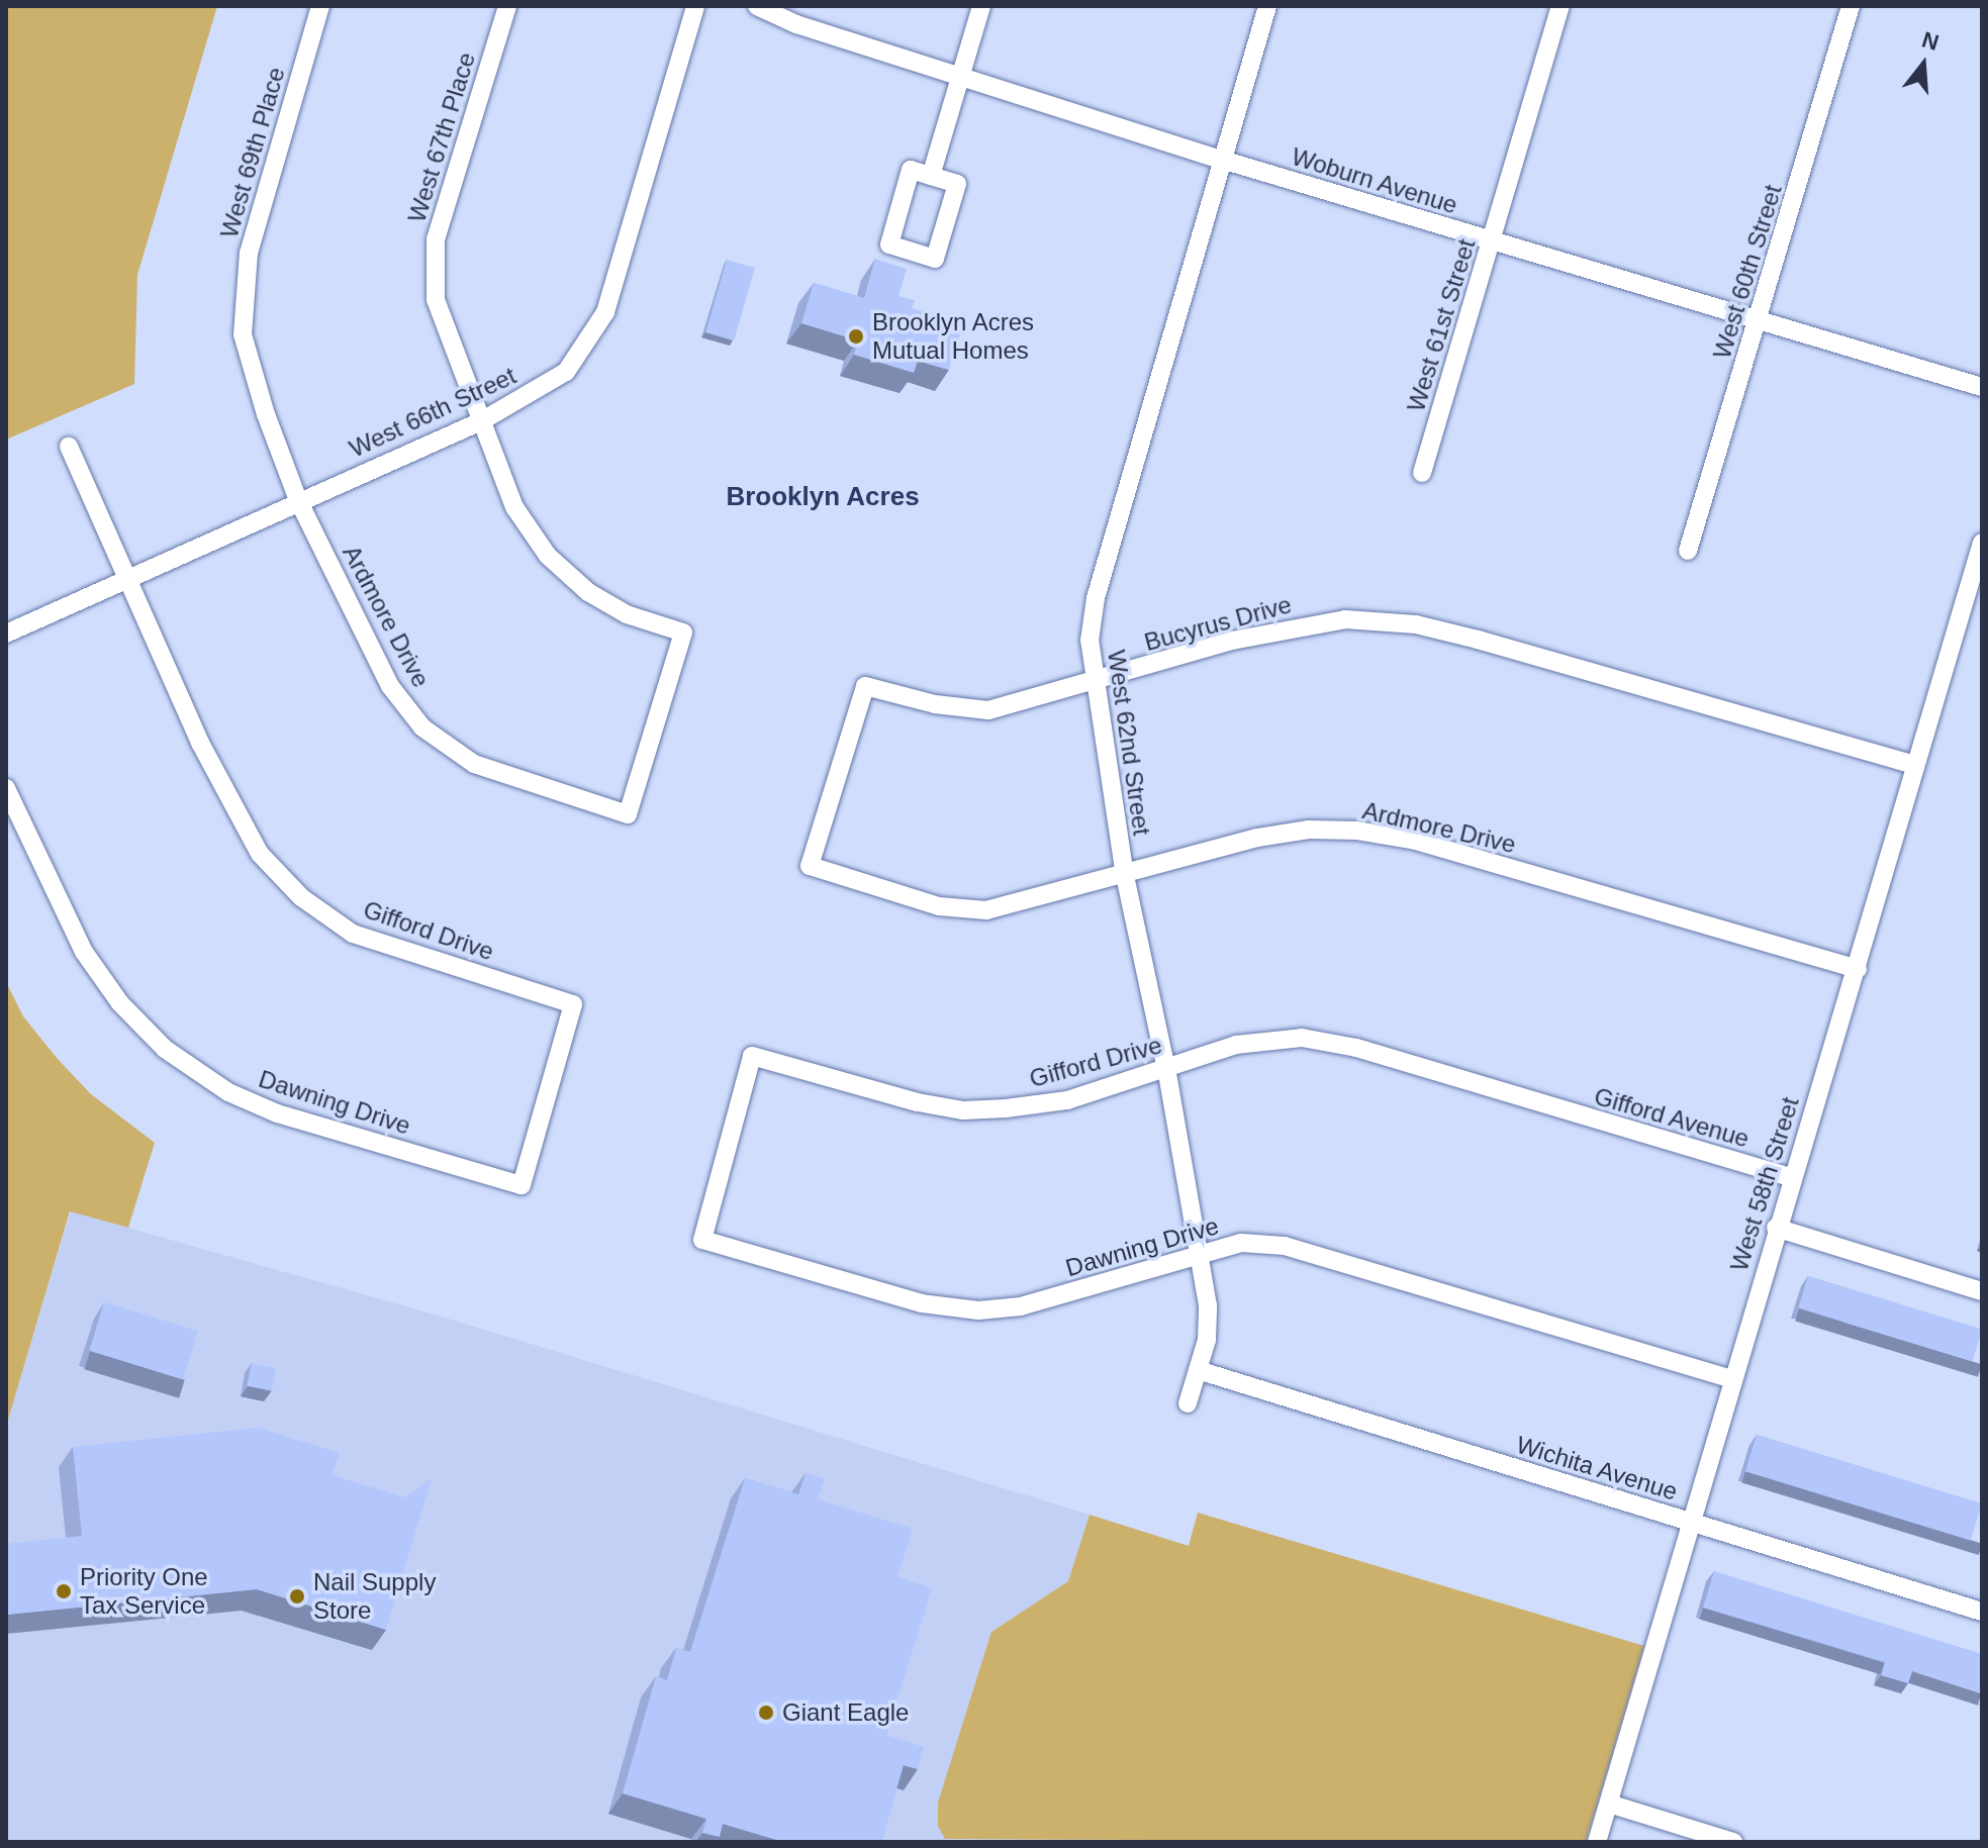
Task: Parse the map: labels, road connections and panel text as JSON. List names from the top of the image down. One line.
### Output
{"streets":{"street":["West 67th Place","West 69th Place","Woburn Avenue","West 60th Street","West 61st Street","West 66th Street","Ardmore Drive","Bucyrus Drive","West 62nd Street","Gifford Drive","Dawning Drive","Gifford Avenue","West 58th Street","Wichita Avenue"]},"crossings":[["West 67th Place","West 66th Street"],["West 67th Place","Ardmore Drive"],["West 69th Place","West 66th Street"],["West 69th Place","Ardmore Drive"],["Woburn Avenue","West 60th Street"],["Woburn Avenue","West 61st Street"],["Woburn Avenue","West 62nd Street"],["West 66th Street","Ardmore Drive"],["West 66th Street","Gifford Drive"],["Ardmore Drive","Bucyrus Drive"],["Ardmore Drive","West 62nd Street"],["Ardmore Drive","West 58th Street"],["Bucyrus Drive","West 62nd Street"],["Bucyrus Drive","West 58th Street"],["West 62nd Street","Gifford Drive"],["West 62nd Street","Dawning Drive"],["West 62nd Street","Wichita Avenue"],["Gifford Drive","Dawning Drive"],["Gifford Drive","Gifford Avenue"],["Dawning Drive","West 58th Street"],["Gifford Avenue","West 58th Street"],["West 58th Street","Wichita Avenue"]],"districts":["Brooklyn Acres"],"places":["Brooklyn Acres Mutual Homes","Priority One Tax Service","Nail Supply Store","Giant Eagle"],"north":"top"}
